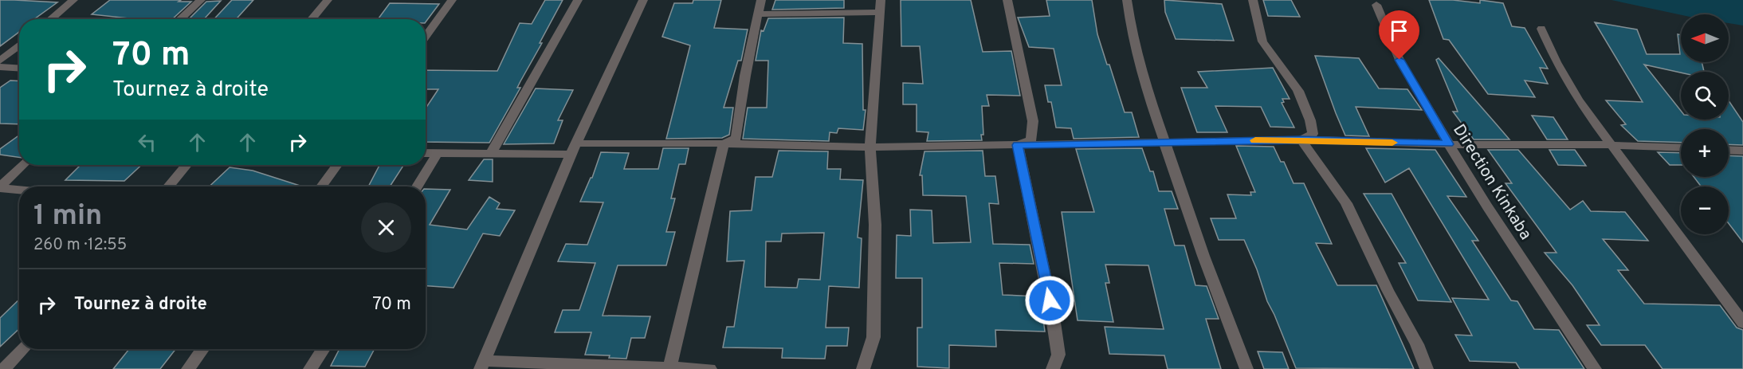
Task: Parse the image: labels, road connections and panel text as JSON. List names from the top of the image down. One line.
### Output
{"streets":{"street":["Direction Kinkaba"]},"north":"left","page":{"map_buttons":["+","−"],"turn":["70 m","Tournez à droite"],"heading":["1 min","260 m · 12:55"],"list":[{"name":"Tournez à droite","value":"70 m"}]}}
